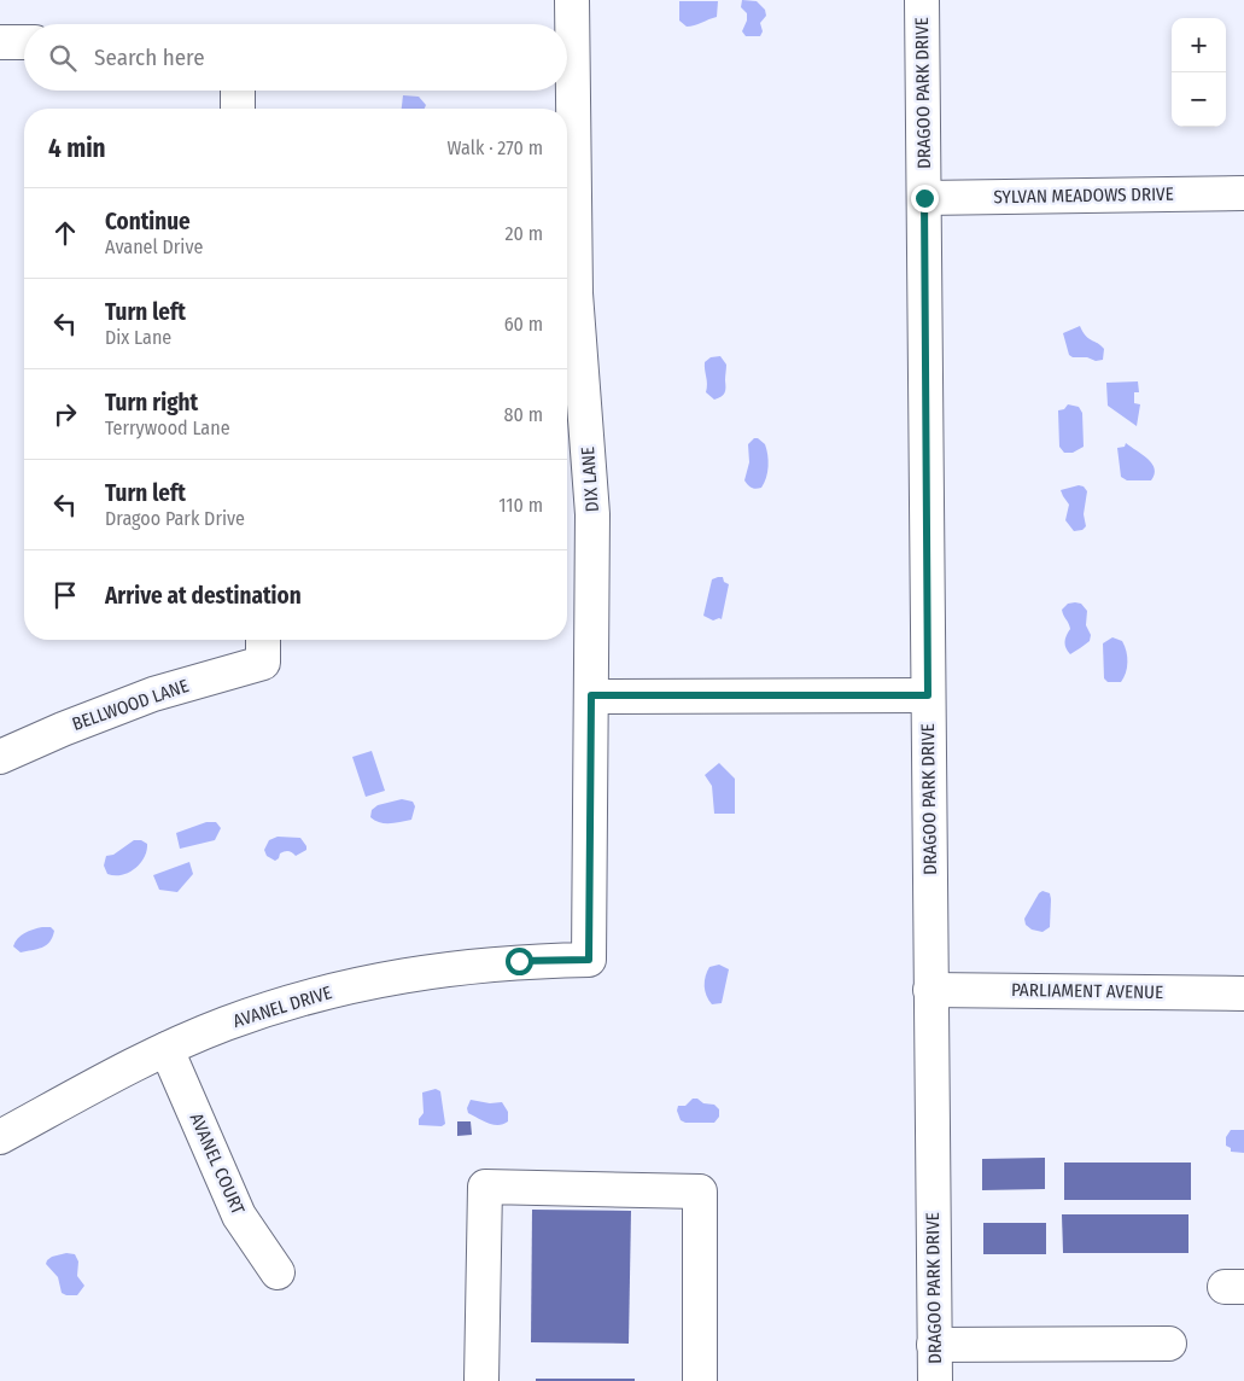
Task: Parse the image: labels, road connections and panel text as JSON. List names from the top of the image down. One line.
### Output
{"streets":{"street":["DRAGOO PARK DRIVE","SYLVAN MEADOWS DRIVE","DIX LANE","BELLWOOD LANE","PARLIAMENT AVENUE","AVANEL DRIVE","AVANEL COURT"]},"crossings":[["DRAGOO PARK DRIVE","SYLVAN MEADOWS DRIVE"],["DRAGOO PARK DRIVE","PARLIAMENT AVENUE"],["DIX LANE","AVANEL DRIVE"],["AVANEL DRIVE","AVANEL COURT"]],"page":{"map_buttons":["+","−"],"search":"Search here","heading":["4 min","Walk · 270 m"],"list":[["Continue","Avanel Drive","20 m"],["Turn left","Dix Lane","60 m"],["Turn right","Terrywood Lane","80 m"],["Turn left","Dragoo Park Drive","110 m"],"Arrive at destination"]}}
